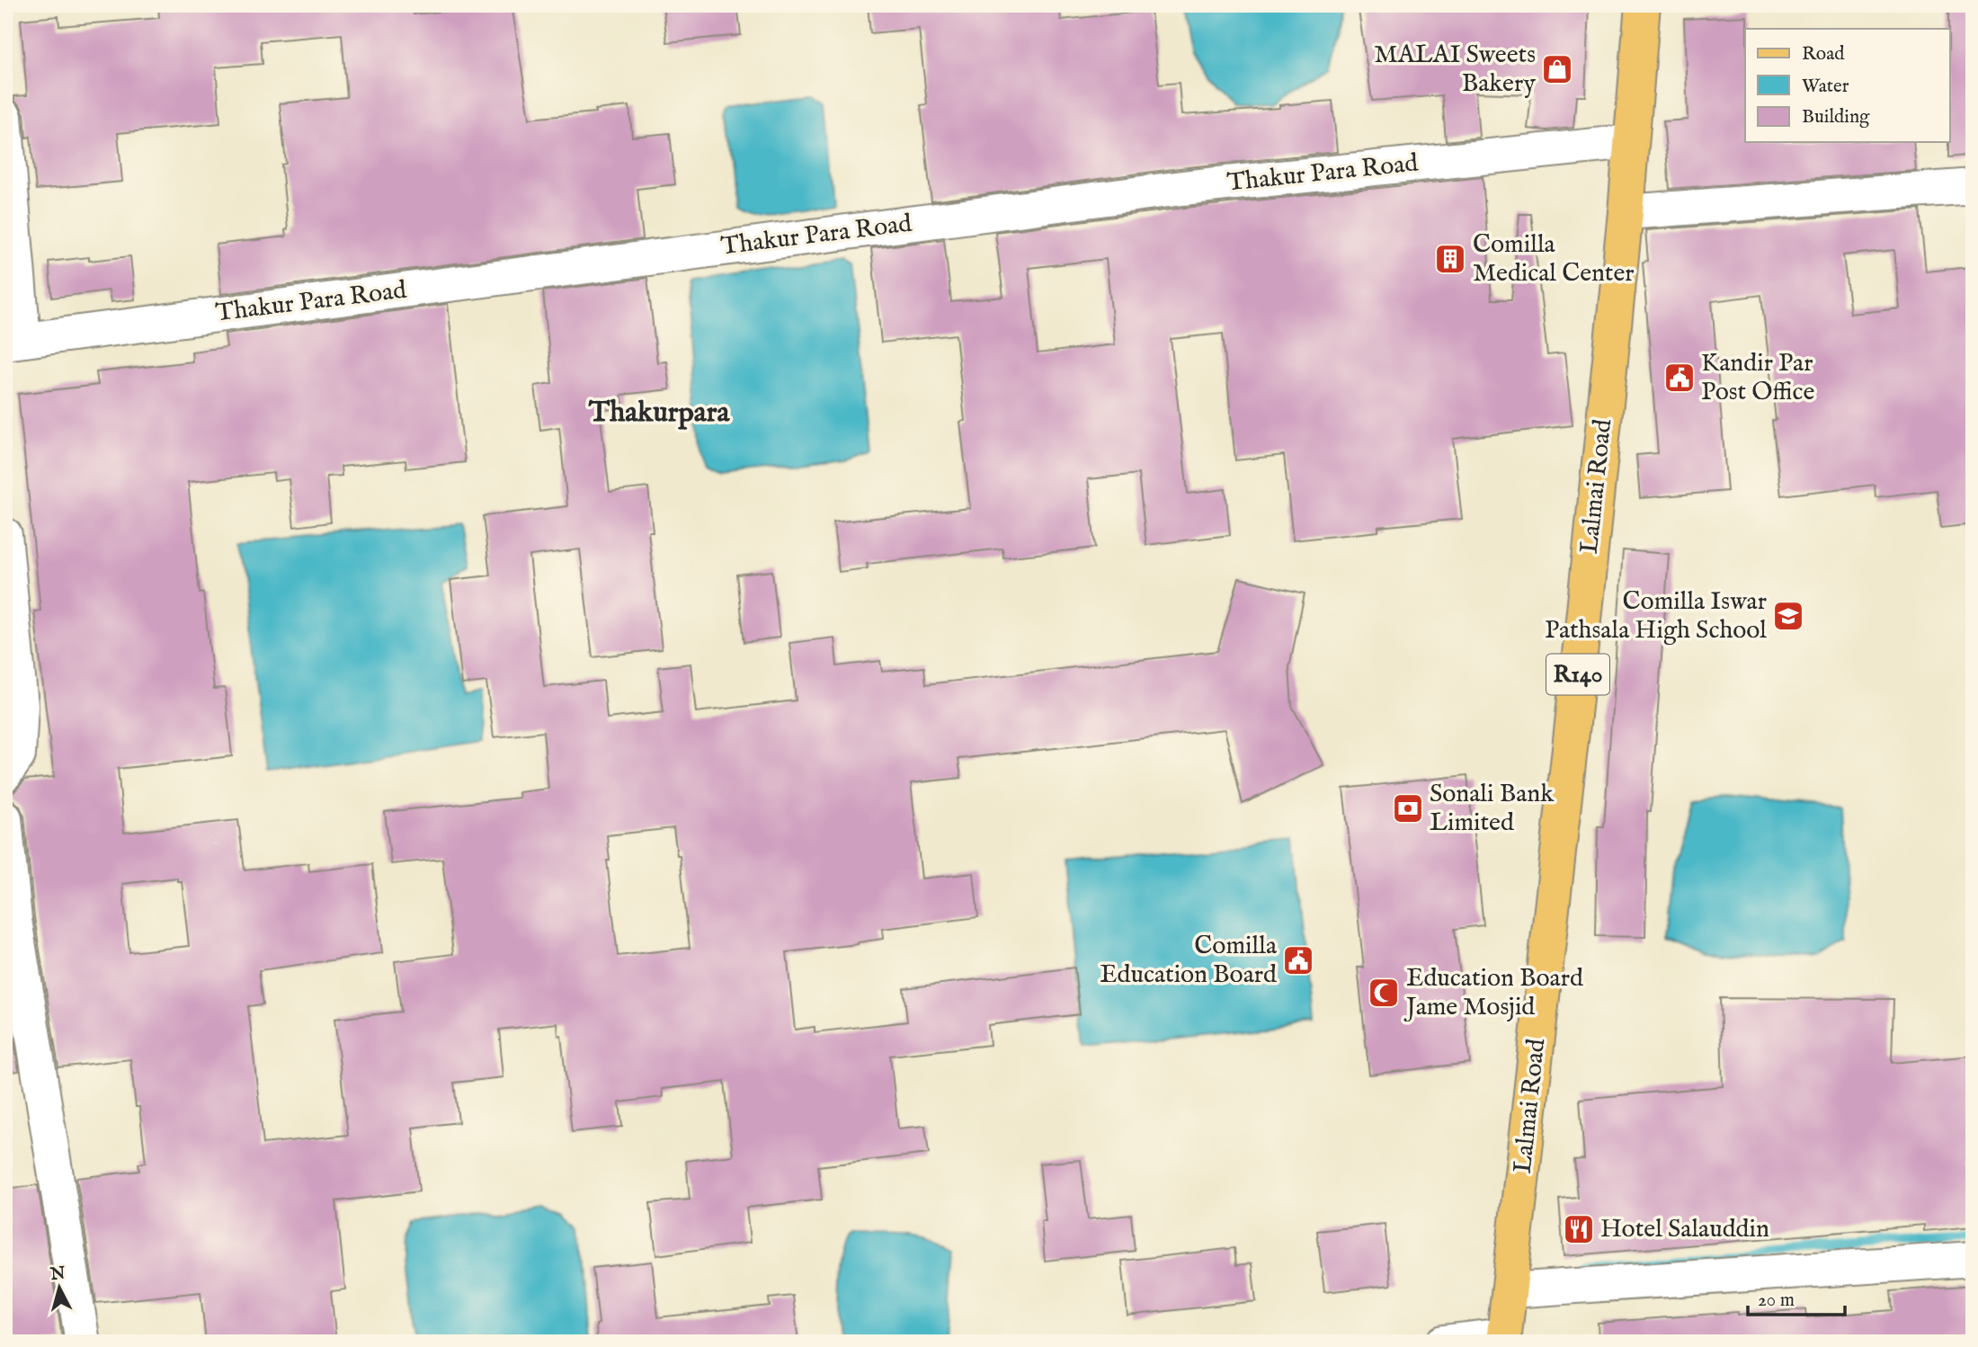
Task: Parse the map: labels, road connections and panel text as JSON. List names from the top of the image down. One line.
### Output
{"streets":{"main road":["Lalmai Road","R140"],"street":["Thakur Para Road"]},"crossings":[["Thakur Para Road","Lalmai Road"]],"districts":["Thakurpara"],"places":{"shop":["MALAI Sweets Bakery"],"building":["Comilla Medical Center"],"public building":["Kandir Par Post Office","Comilla Education Board"],"school or university":["Comilla Iswar Pathsala High School"],"bank":["Sonali Bank Limited"],"mosque":["Education Board Jame Mosjid"],"restaurant":["Hotel Salauddin"]},"legend":["Road","Water","Building"],"scale_bar":"20 m","north":"top"}
